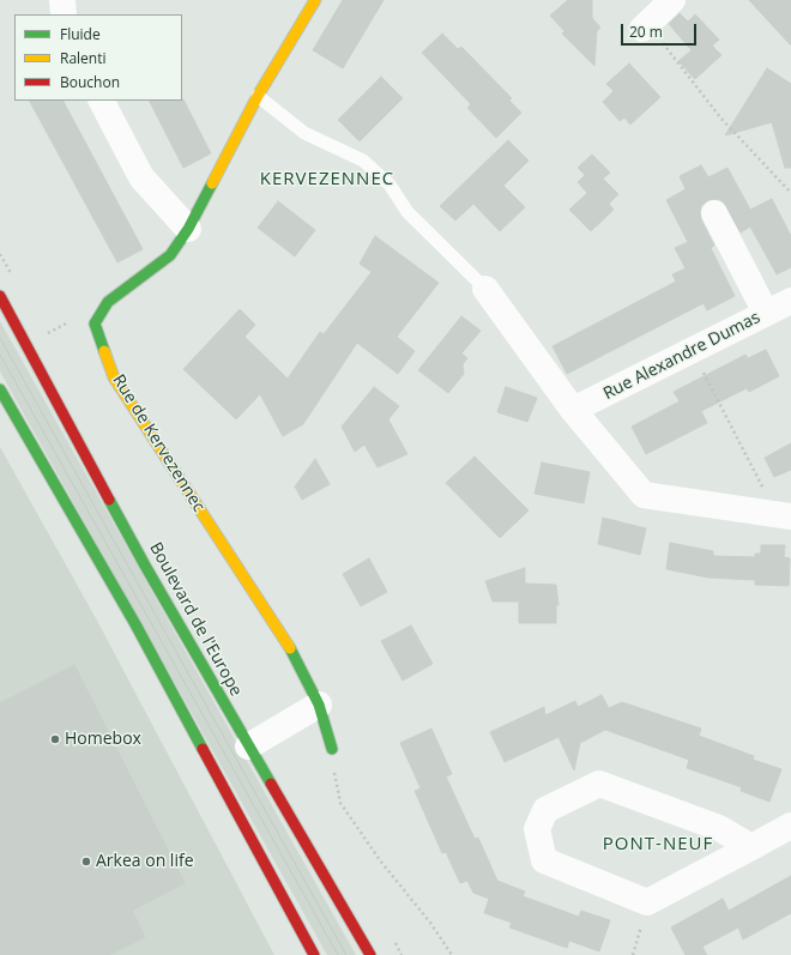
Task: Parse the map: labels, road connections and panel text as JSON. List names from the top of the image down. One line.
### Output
{"streets":{"main road":["Rue de Kervezennec","Boulevard de l'Europe"],"street":["Rue Alexandre Dumas"]},"districts":["KERVEZENNEC","PONT-NEUF"],"places":["Homebox","Arkea on life"],"legend":["Fluide","Ralenti","Bouchon"],"scale_bar":"20 m"}
